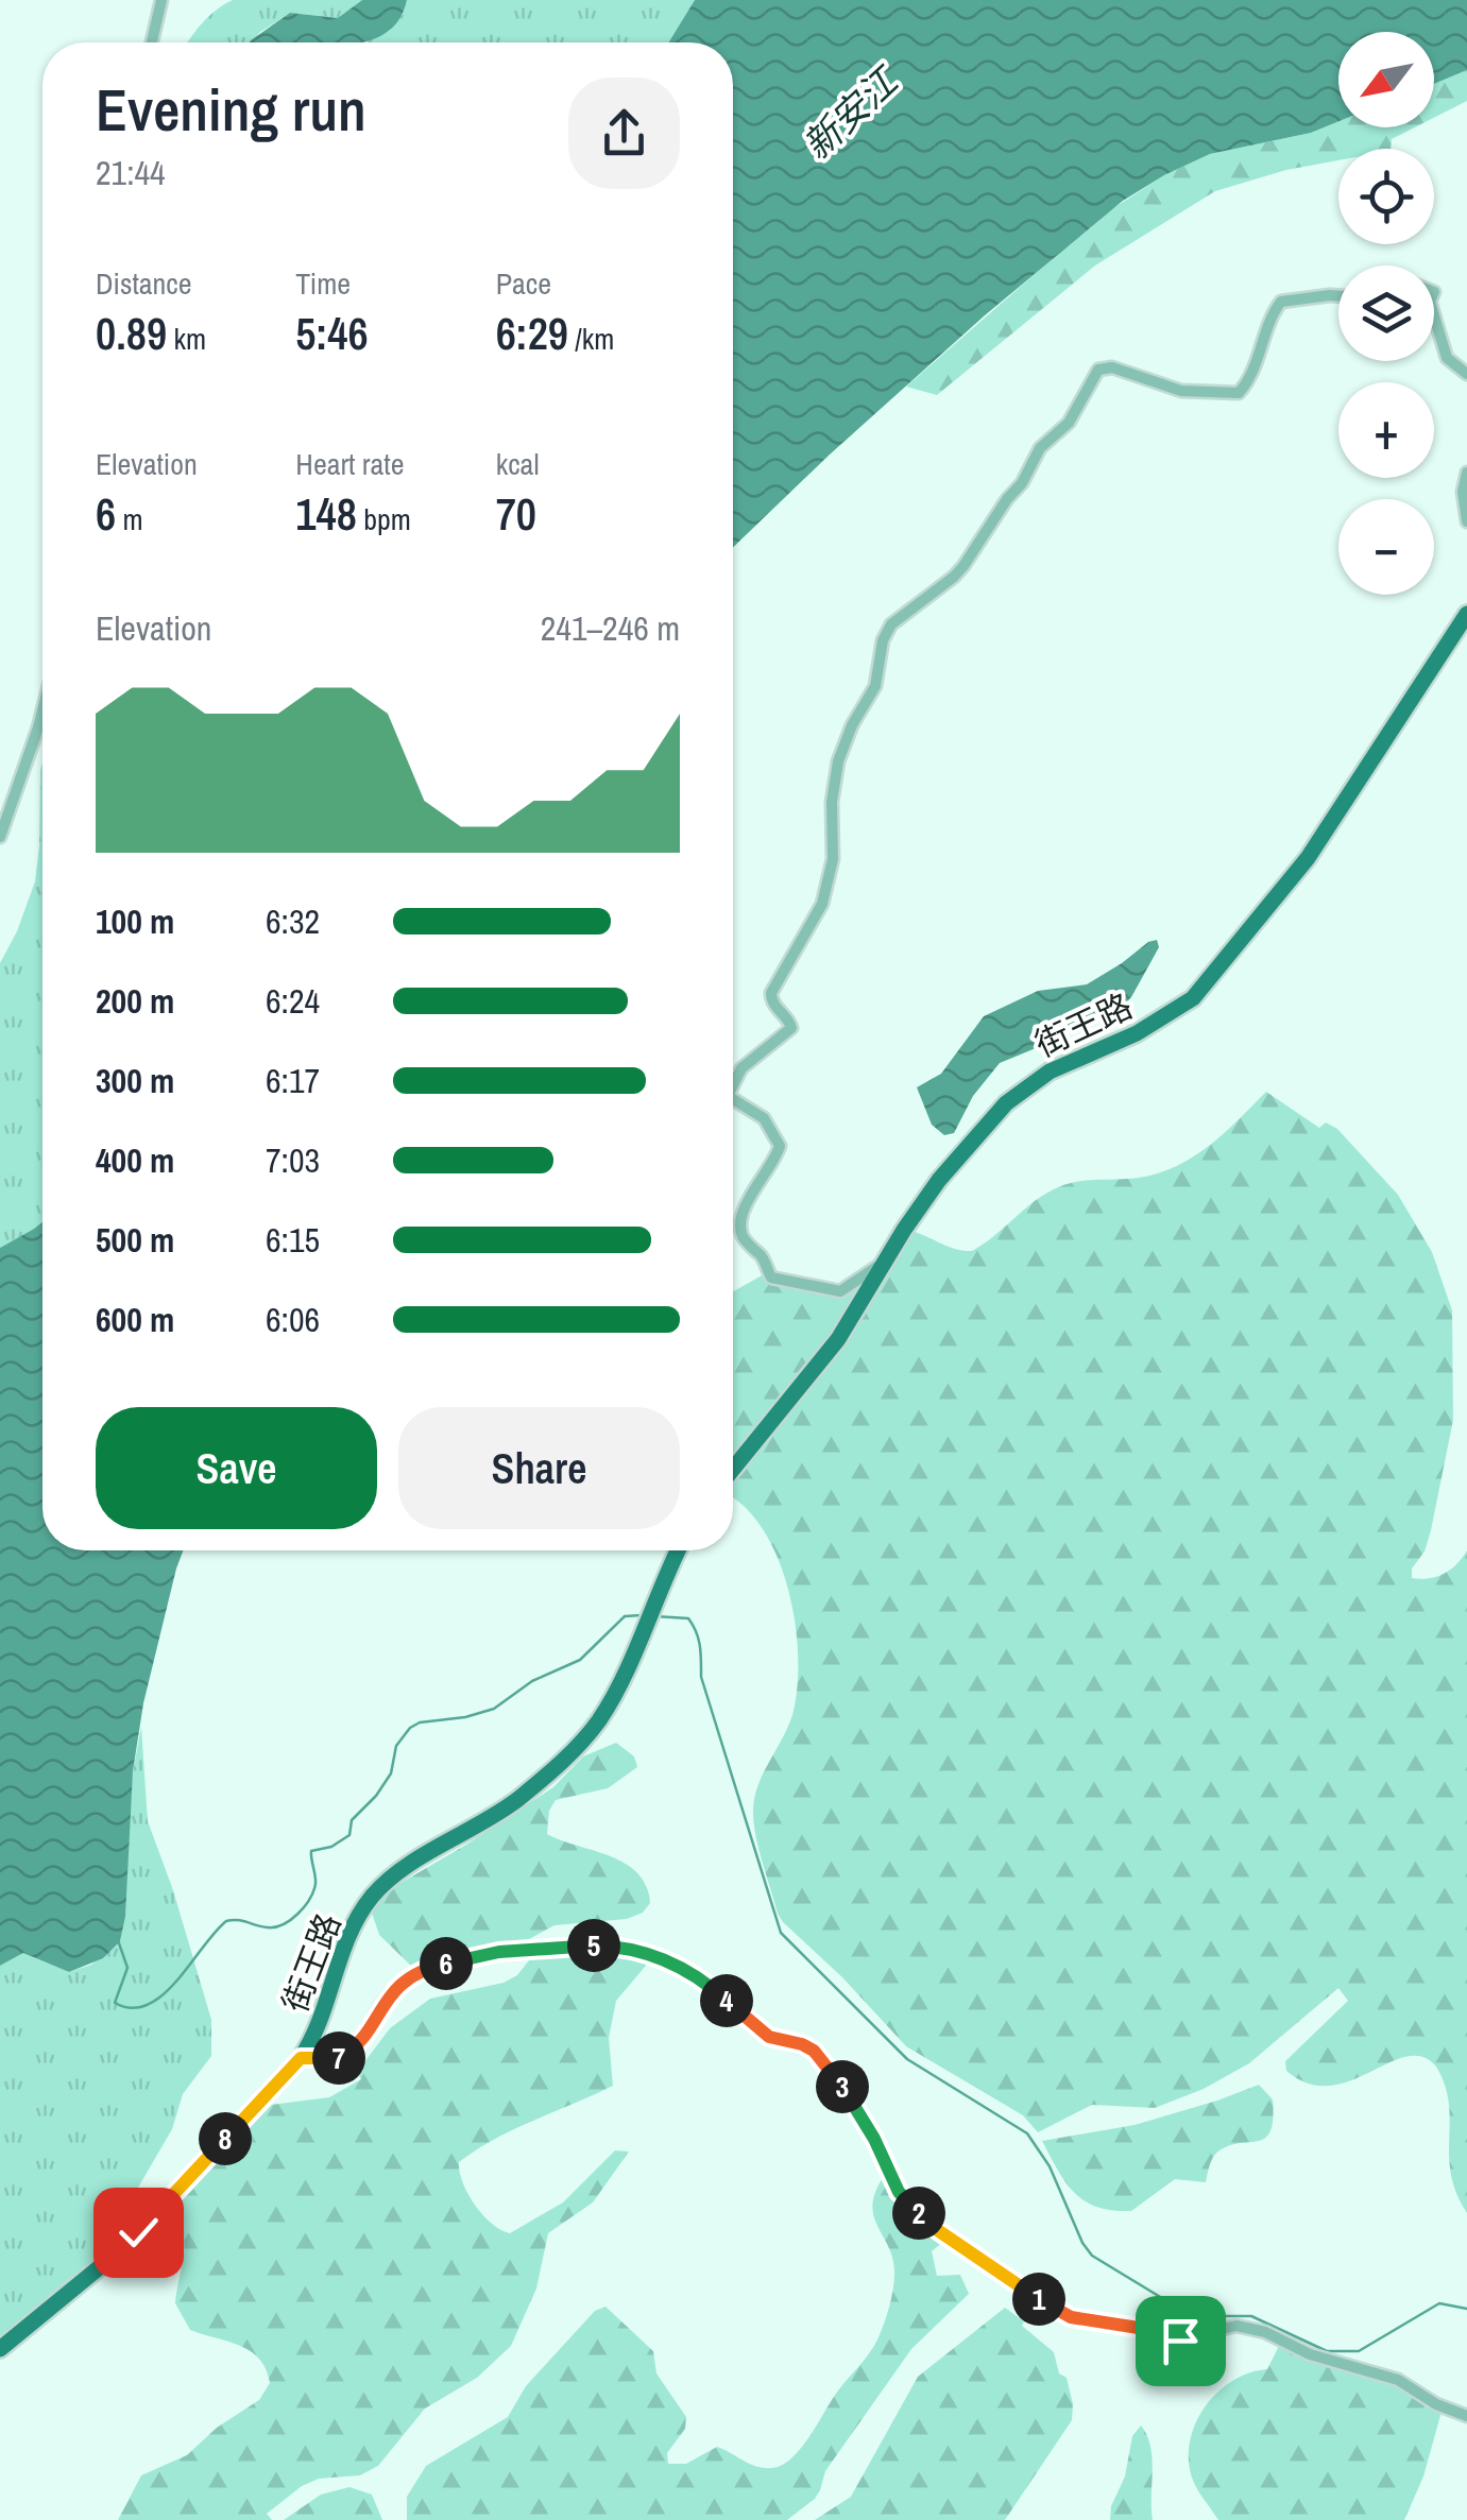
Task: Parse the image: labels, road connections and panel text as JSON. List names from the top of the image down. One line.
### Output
{"streets":{"main road":["街王路"]},"water":["新安江"],"north":"bottom left","page":{"map_buttons":["+","−"],"heading":["Evening run","21:44"],"stats":[["Distance","0.89 km"],["Time","5:46"],["Pace","6:29 /km"],["Elevation","6 m"],["Heart rate","148 bpm"],["kcal","70"]],"chart":["Elevation","241–246 m"],"list":[{"name":"100 m","note":"6:32"},{"name":"200 m","note":"6:24"},{"name":"300 m","note":"6:17"},{"name":"400 m","note":"7:03"},{"name":"500 m","note":"6:15"},{"name":"600 m","note":"6:06"}],"buttons":["Save","Share"],"pins":["5","6","4","7","3","8","2","1"]}}
